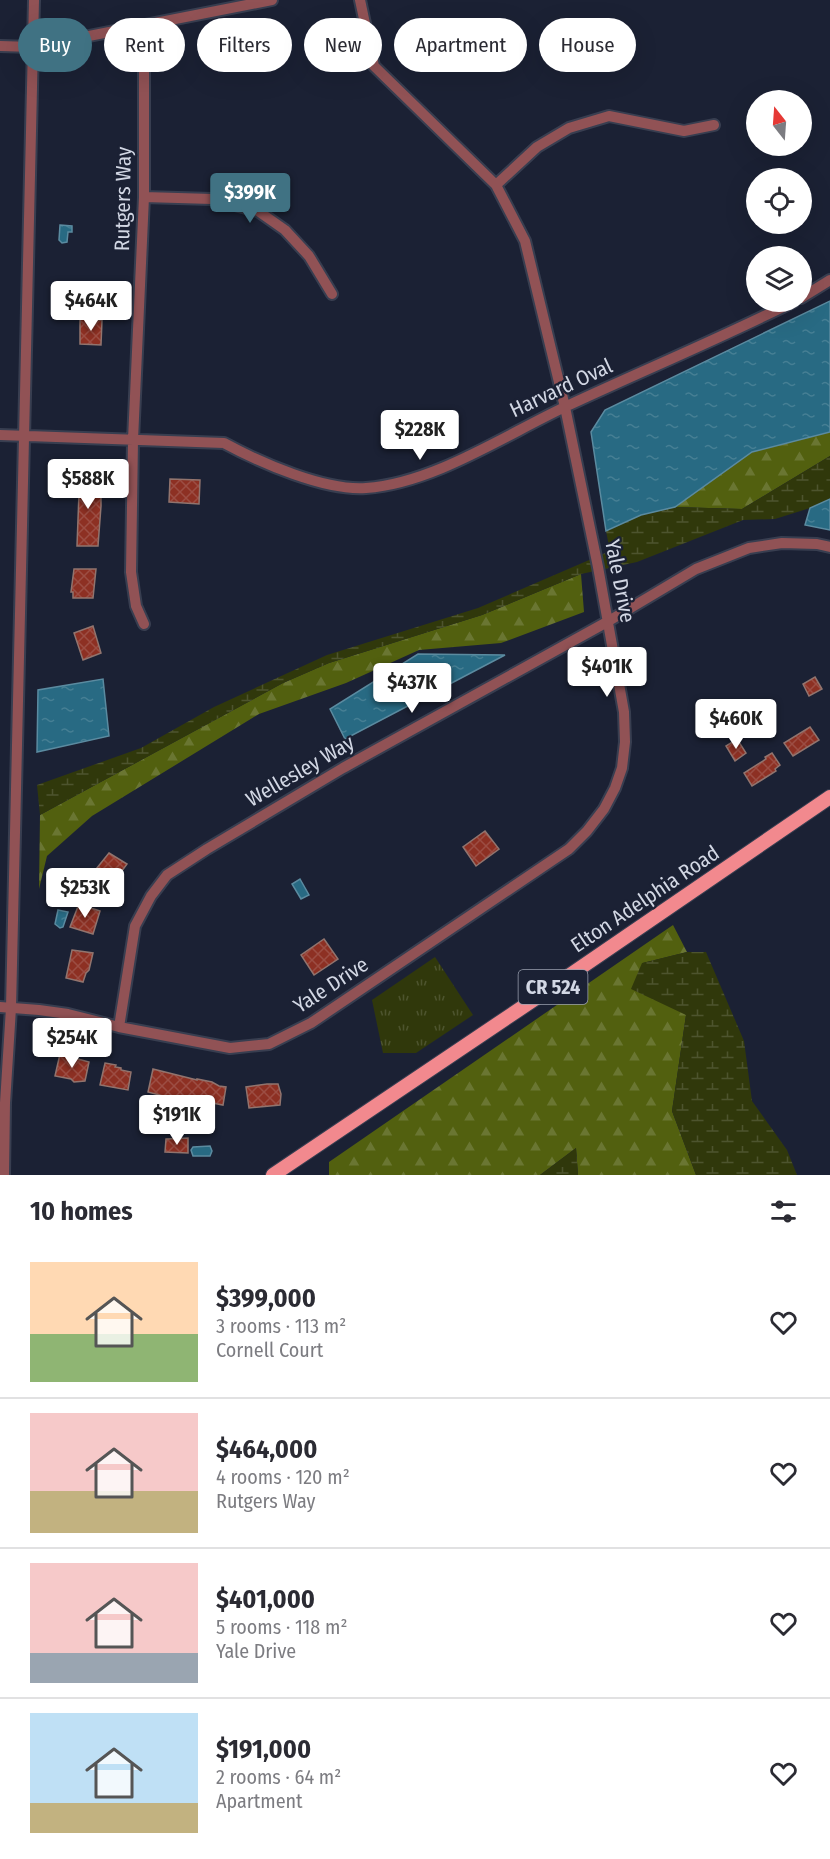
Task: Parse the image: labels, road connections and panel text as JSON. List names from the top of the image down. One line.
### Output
{"streets":{"main road":["Elton Adelphia Road","CR 524"],"street":["Rutgers Way","Harvard Oval","Yale Drive","Wellesley Way"]},"crossings":[["Rutgers Way","Harvard Oval"],["Harvard Oval","Yale Drive"],["Yale Drive","Wellesley Way"]],"north":"top","page":{"chip":["Buy","Rent","Filters","New","Apartment","House"],"price":["$399K","$464K","$228K","$588K","$401K","$437K","$460K","$253K","$254K","$191K"],"heading":"10 homes","list":[{"name":"$399,000","note":"3 rooms · 113 m² · Cornell Court"},{"name":"$464,000","note":"4 rooms · 120 m² · Rutgers Way"},{"name":"$401,000","note":"5 rooms · 118 m² · Yale Drive"},{"name":"$191,000","note":"2 rooms · 64 m² · Apartment"}]}}
